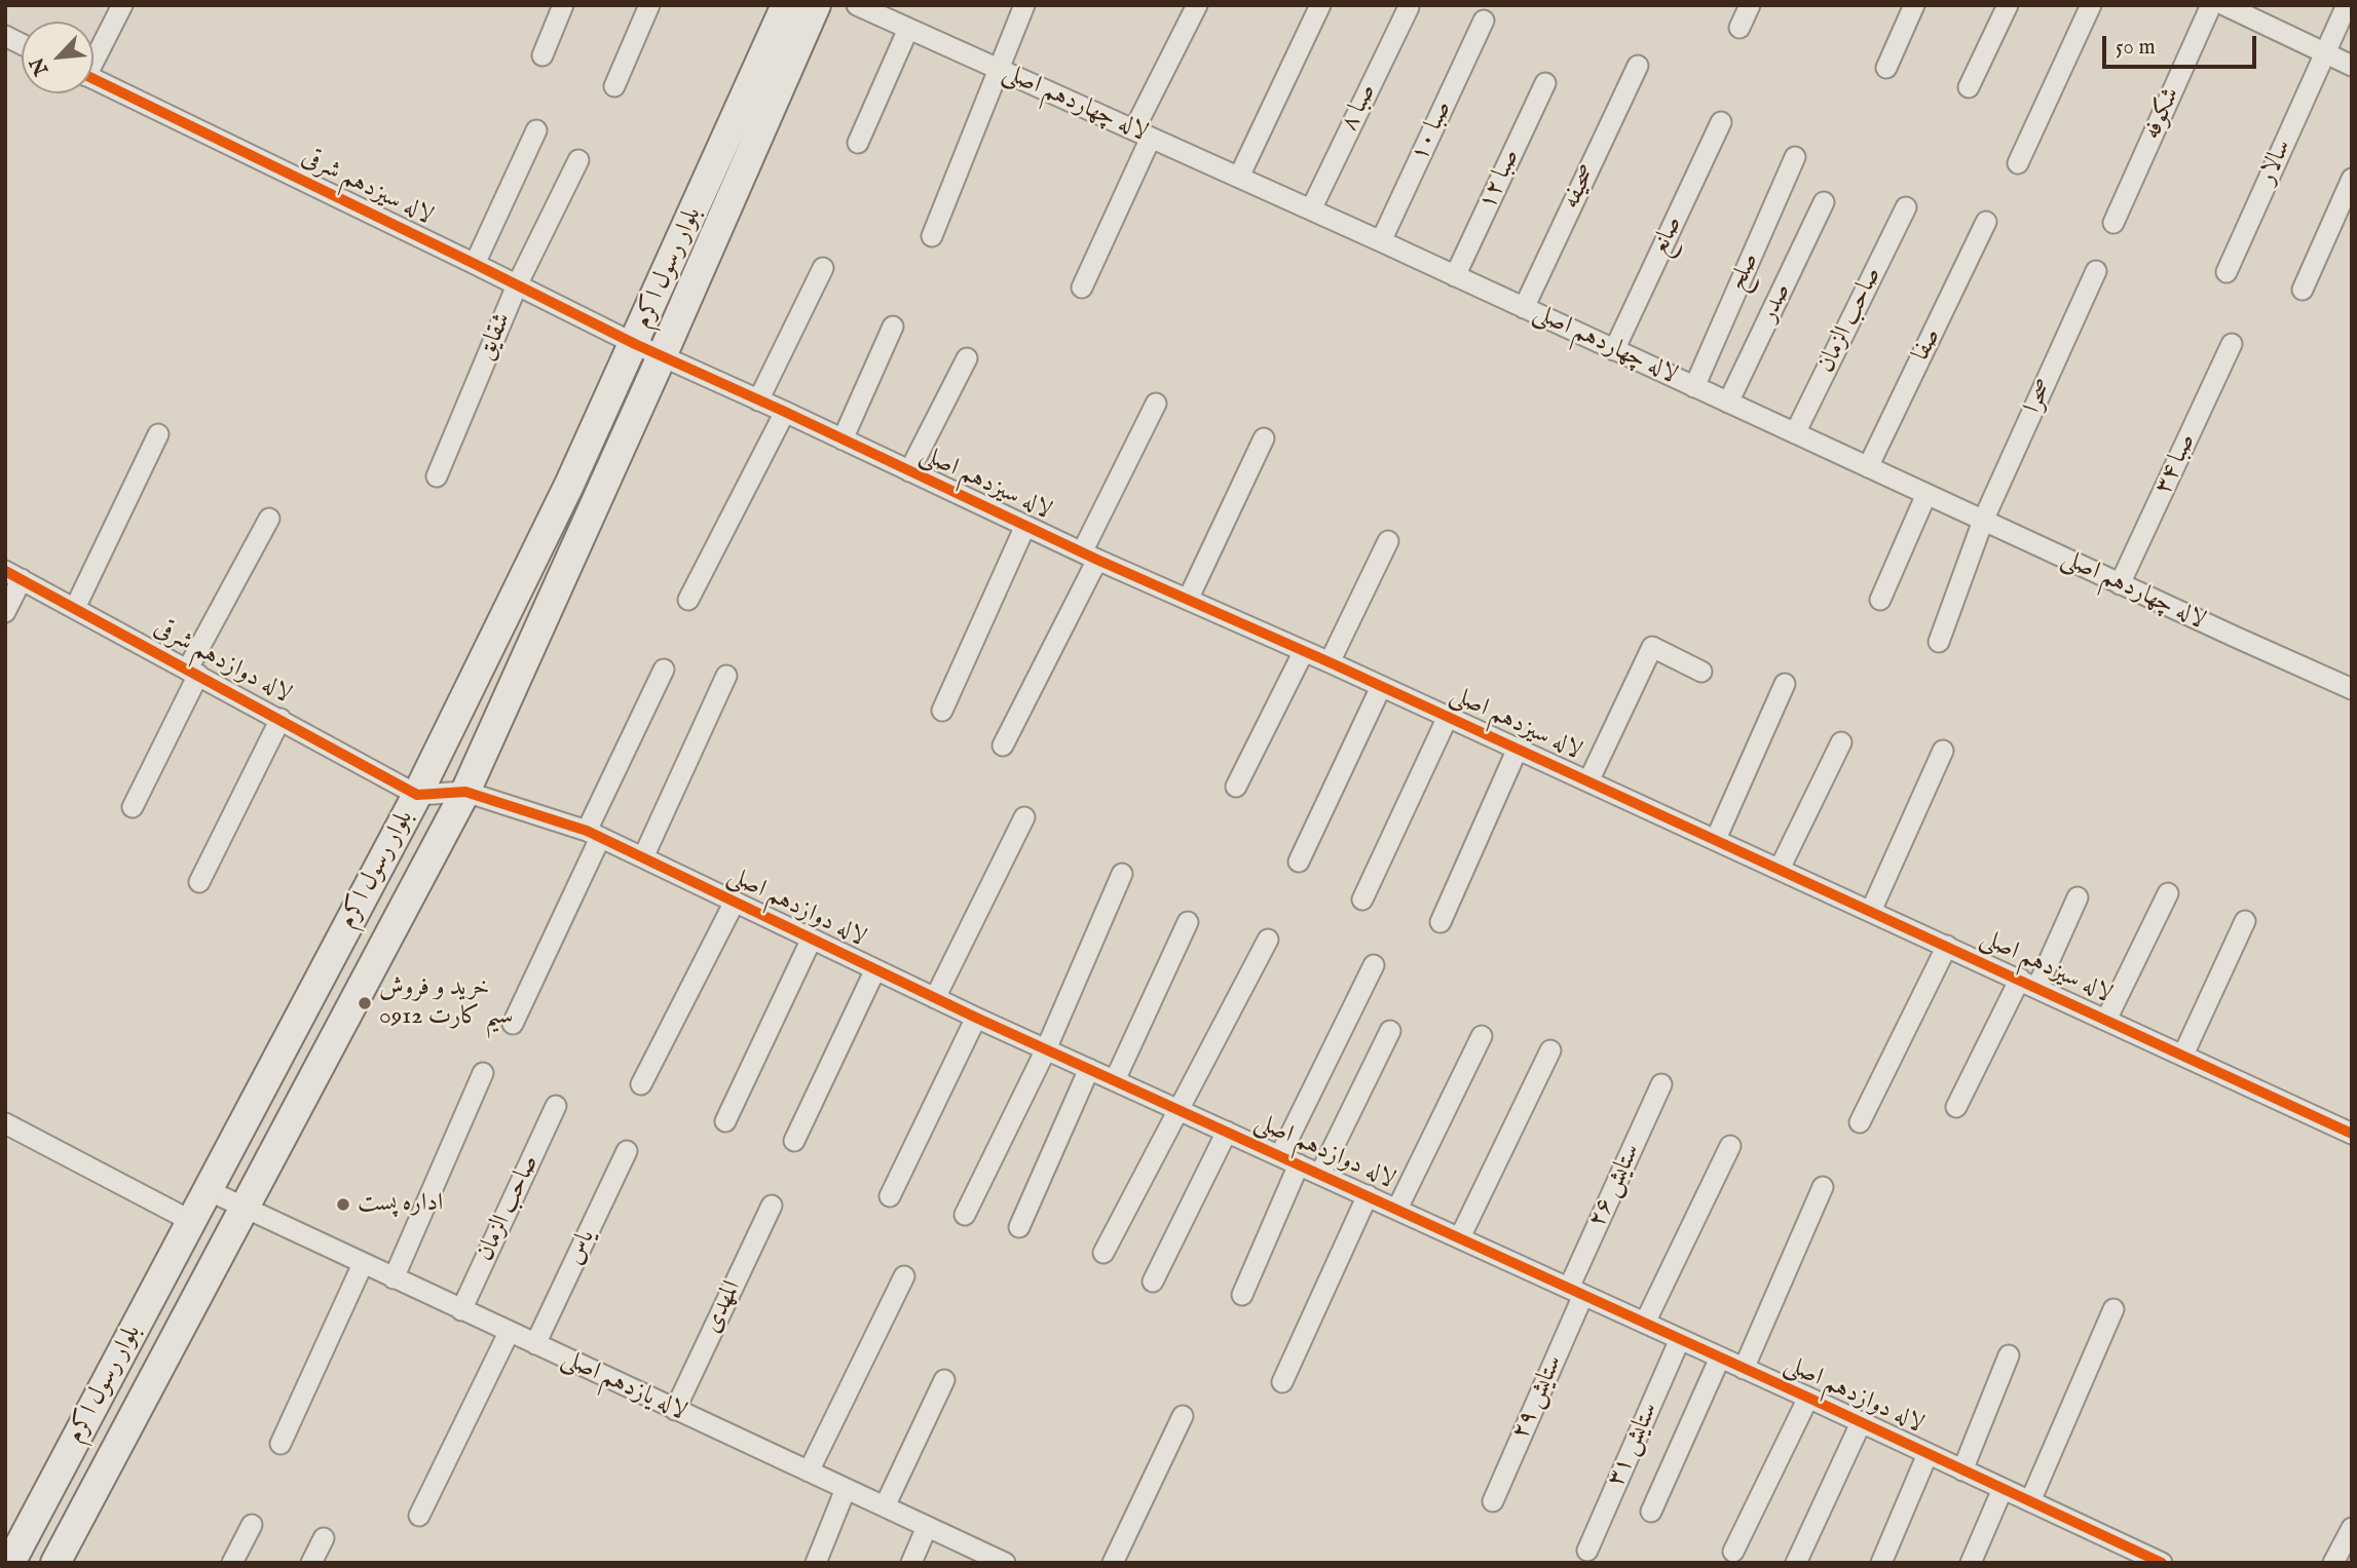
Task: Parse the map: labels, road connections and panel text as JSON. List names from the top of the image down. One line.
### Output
{"streets":{"main road":["بلوار رسول اکرم"],"street":["لاله چهاردهم اصلی","صبا ۸","شکوفه","صبا ۱۰","سالار","صبا ۱۲","صحیفه","لاله سیزدهم شرقی","صانع","صلح","صدر","صاحب الزمان","شقایق","صفا","صحرا","صبا ۳۴","لاله سیزدهم اصلی","لاله دوازدهم شرقی","لاله دوازدهم اصلی","ستایش ۲۶","یاس","المهدی","لاله یازدهم اصلی","ستایش ۲۹","ستایش ۳۱"]},"crossings":[["لاله چهاردهم اصلی","صبا ۸"],["لاله چهاردهم اصلی","صبا ۱۰"],["لاله چهاردهم اصلی","صبا ۱۲"],["لاله چهاردهم اصلی","صحیفه"],["لاله چهاردهم اصلی","صانع"],["لاله چهاردهم اصلی","صلح"],["لاله چهاردهم اصلی","صدر"],["لاله چهاردهم اصلی","صاحب الزمان"],["لاله چهاردهم اصلی","صفا"],["لاله چهاردهم اصلی","صحرا"],["لاله چهاردهم اصلی","صبا ۳۴"],["لاله سیزدهم شرقی","بلوار رسول اکرم"],["لاله سیزدهم شرقی","شقایق"],["لاله سیزدهم شرقی","لاله سیزدهم اصلی"],["بلوار رسول اکرم","لاله سیزدهم اصلی"],["بلوار رسول اکرم","لاله دوازدهم شرقی"],["بلوار رسول اکرم","لاله دوازدهم اصلی"],["بلوار رسول اکرم","لاله یازدهم اصلی"],["صاحب الزمان","لاله یازدهم اصلی"],["لاله دوازدهم اصلی","ستایش ۲۶"],["لاله دوازدهم اصلی","ستایش ۲۹"],["لاله دوازدهم اصلی","ستایش ۳۱"],["ستایش ۲۶","ستایش ۲۹"],["یاس","لاله یازدهم اصلی"],["المهدی","لاله یازدهم اصلی"]],"places":["خرید و فروش سیم کارت 0912","اداره پست"],"scale_bar":"50 m","north":"bottom left"}
